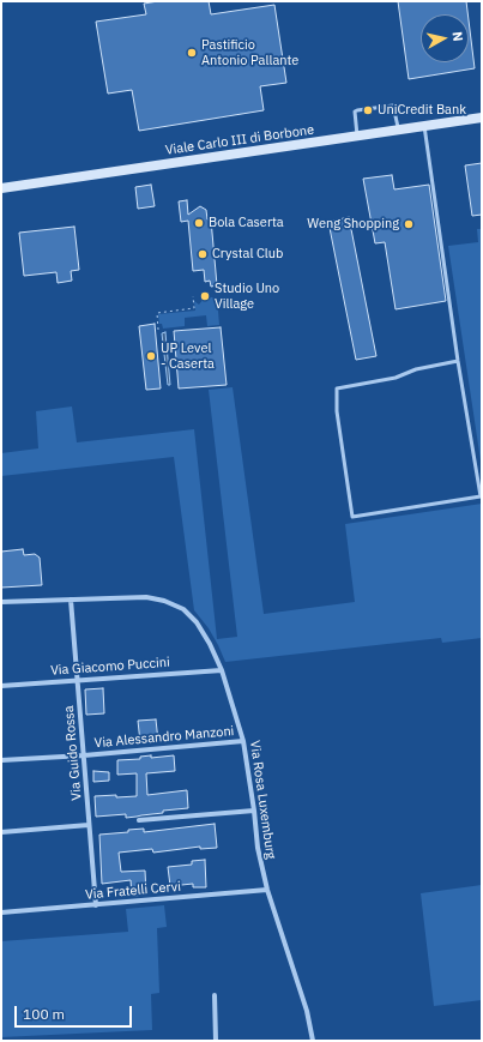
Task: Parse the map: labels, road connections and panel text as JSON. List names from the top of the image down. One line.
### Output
{"streets":{"main road":["Viale Carlo III di Borbone"],"street":["Via Giacomo Puccini","Via Alessandro Manzoni","Via Guido Rossa","Via Rosa Luxemburg","Via Fratelli Cervi"]},"crossings":[["Via Giacomo Puccini","Via Guido Rossa"],["Via Giacomo Puccini","Via Rosa Luxemburg"],["Via Alessandro Manzoni","Via Guido Rossa"],["Via Alessandro Manzoni","Via Rosa Luxemburg"],["Via Guido Rossa","Via Rosa Luxemburg"],["Via Guido Rossa","Via Fratelli Cervi"],["Via Rosa Luxemburg","Via Fratelli Cervi"]],"places":["Pastificio Antonio Pallante","UniCredit Bank","Bola Caserta","Weng Shopping","Crystal Club","Studio Uno Village","UP Level - Caserta"],"scale_bar":"100 m","north":"right"}
